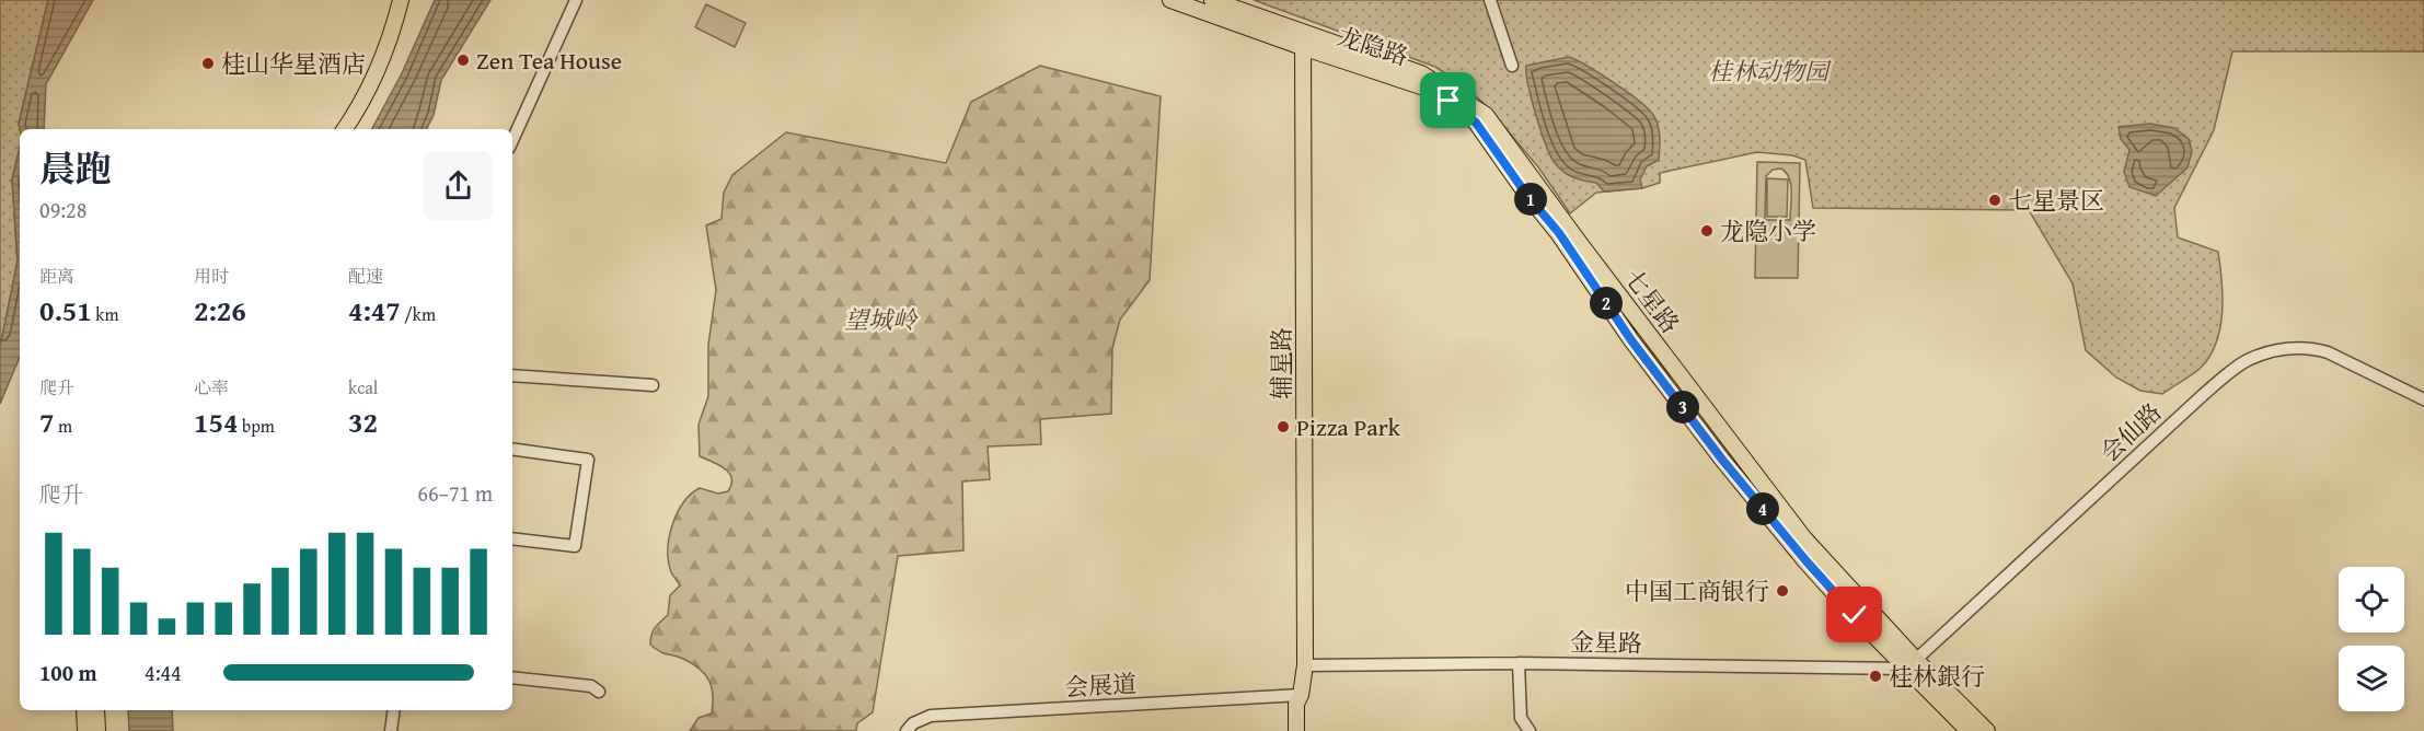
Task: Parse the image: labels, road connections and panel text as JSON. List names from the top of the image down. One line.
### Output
{"streets":{"main road":["龙隐路","七星路","辅星路"],"street":["会仙路","金星路","会展道"]},"crossings":[["龙隐路","七星路"],["龙隐路","辅星路"],["七星路","辅星路"],["七星路","会仙路"],["七星路","金星路"],["辅星路","金星路"],["辅星路","会展道"],["会仙路","金星路"]],"parks":["桂林动物园","望城岭"],"places":["Zen Tea House","桂山华星酒店","七星景区","龙隐小学","Pizza Park","中国工商银行","桂林銀行"],"page":{"heading":["晨跑","09:28"],"pins":["1","2","3","4"],"stats":[["距离","0.51 km"],["用时","2:26"],["配速","4:47 /km"],["爬升","7 m"],["心率","154 bpm"],["kcal","32"]],"chart":["爬升","66–71 m"],"list":[{"name":"100 m","note":"4:44"}]}}
